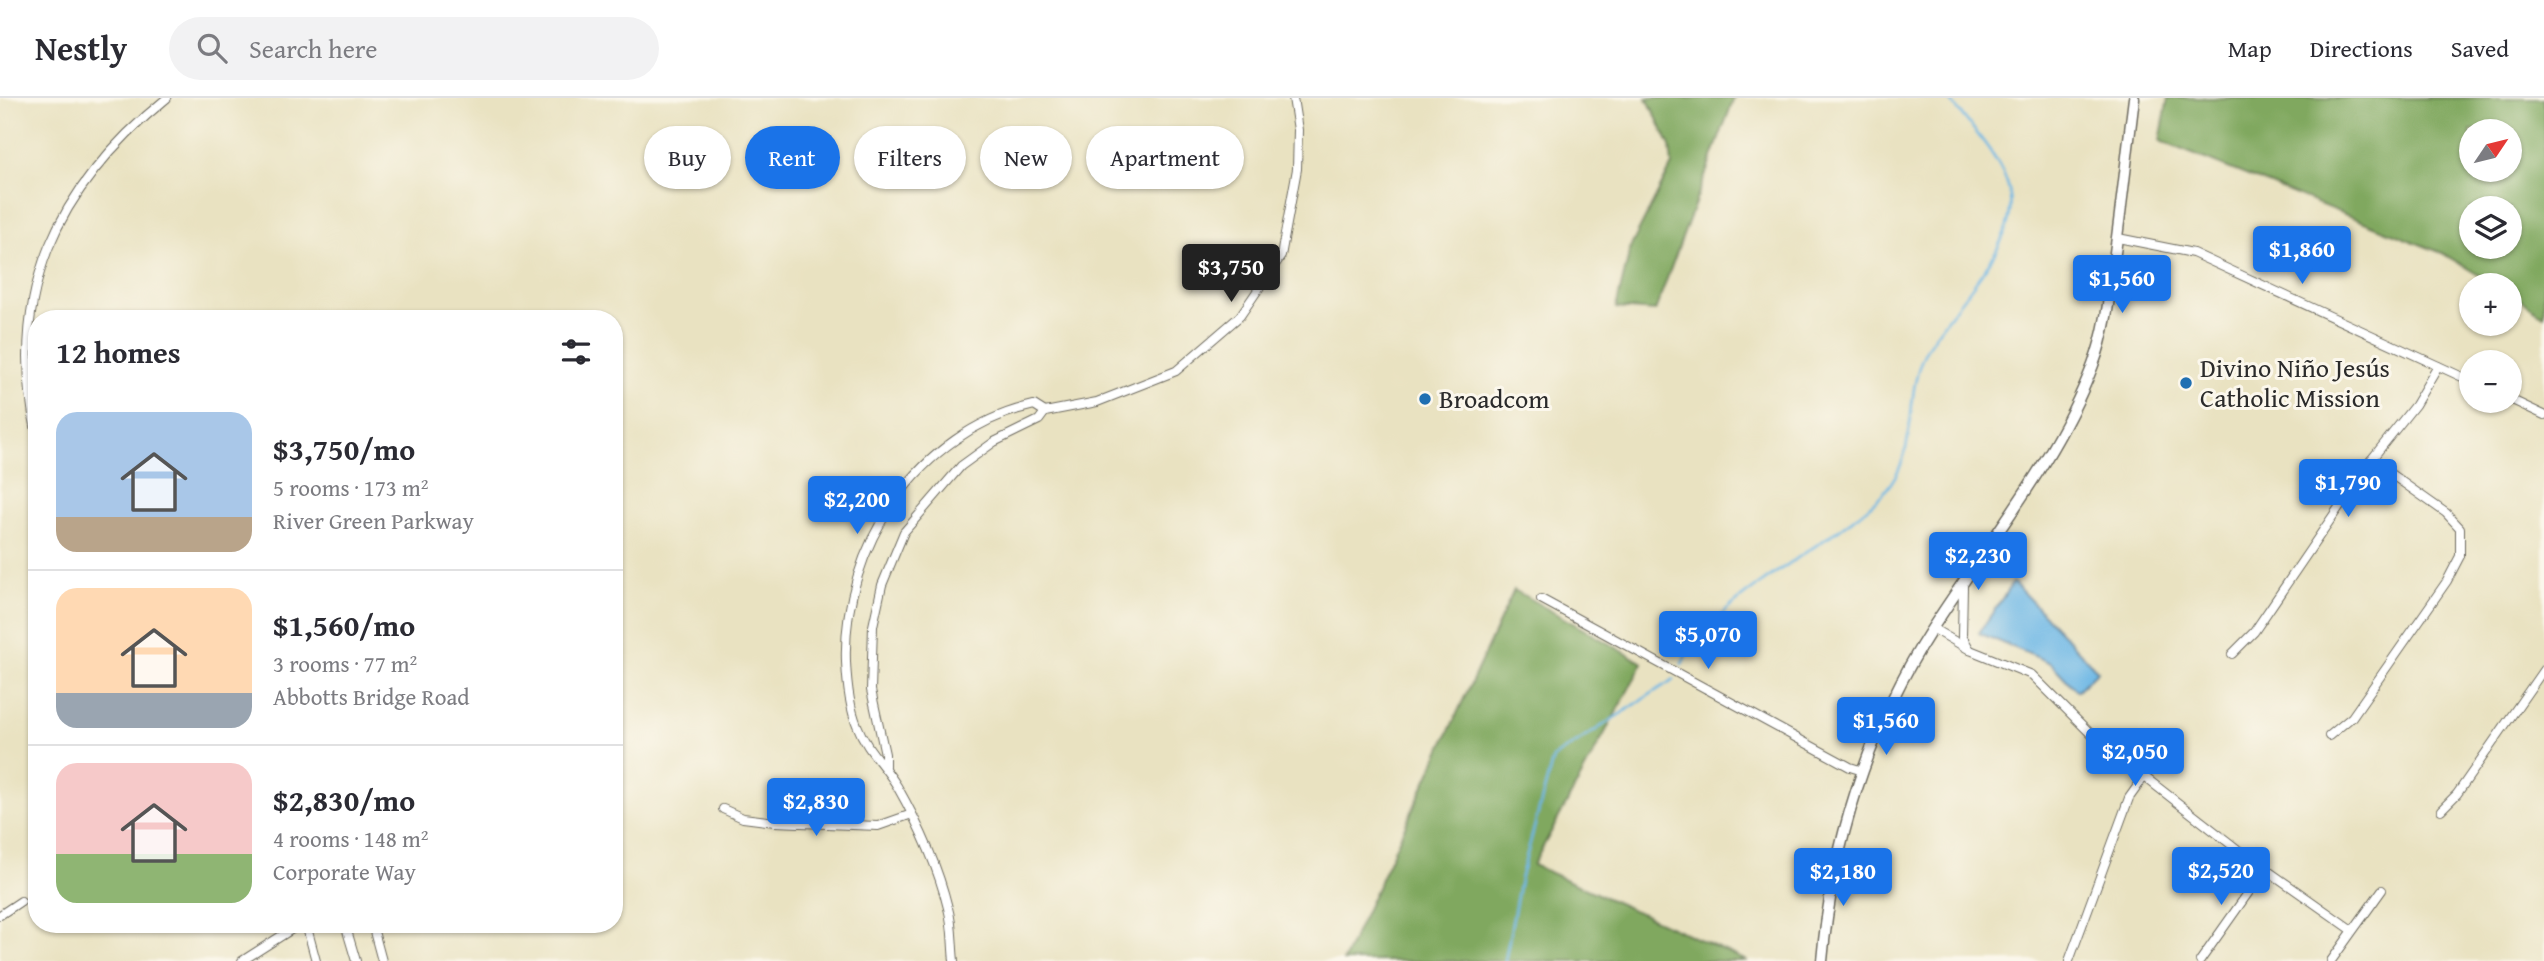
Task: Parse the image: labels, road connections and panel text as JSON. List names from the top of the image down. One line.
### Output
{"places":["Divino Niño Jesús Catholic Mission","Broadcom"],"north":"top right","page":{"header":"Nestly","search":"Search here","nav":["Map","Directions","Saved"],"map_buttons":["+","−"],"chip":["Buy","Rent","Filters","New","Apartment"],"price":["$1,860","$3,750","$1,560","$1,790","$2,200","$2,230","$5,070","$1,560","$2,050","$2,830","$2,520","$2,180"],"heading":"12 homes","list":[{"name":"$3,750/mo","note":"5 rooms · 173 m² · River Green Parkway"},{"name":"$1,560/mo","note":"3 rooms · 77 m² · Abbotts Bridge Road"},{"name":"$2,830/mo","note":"4 rooms · 148 m² · Corporate Way"}]}}
